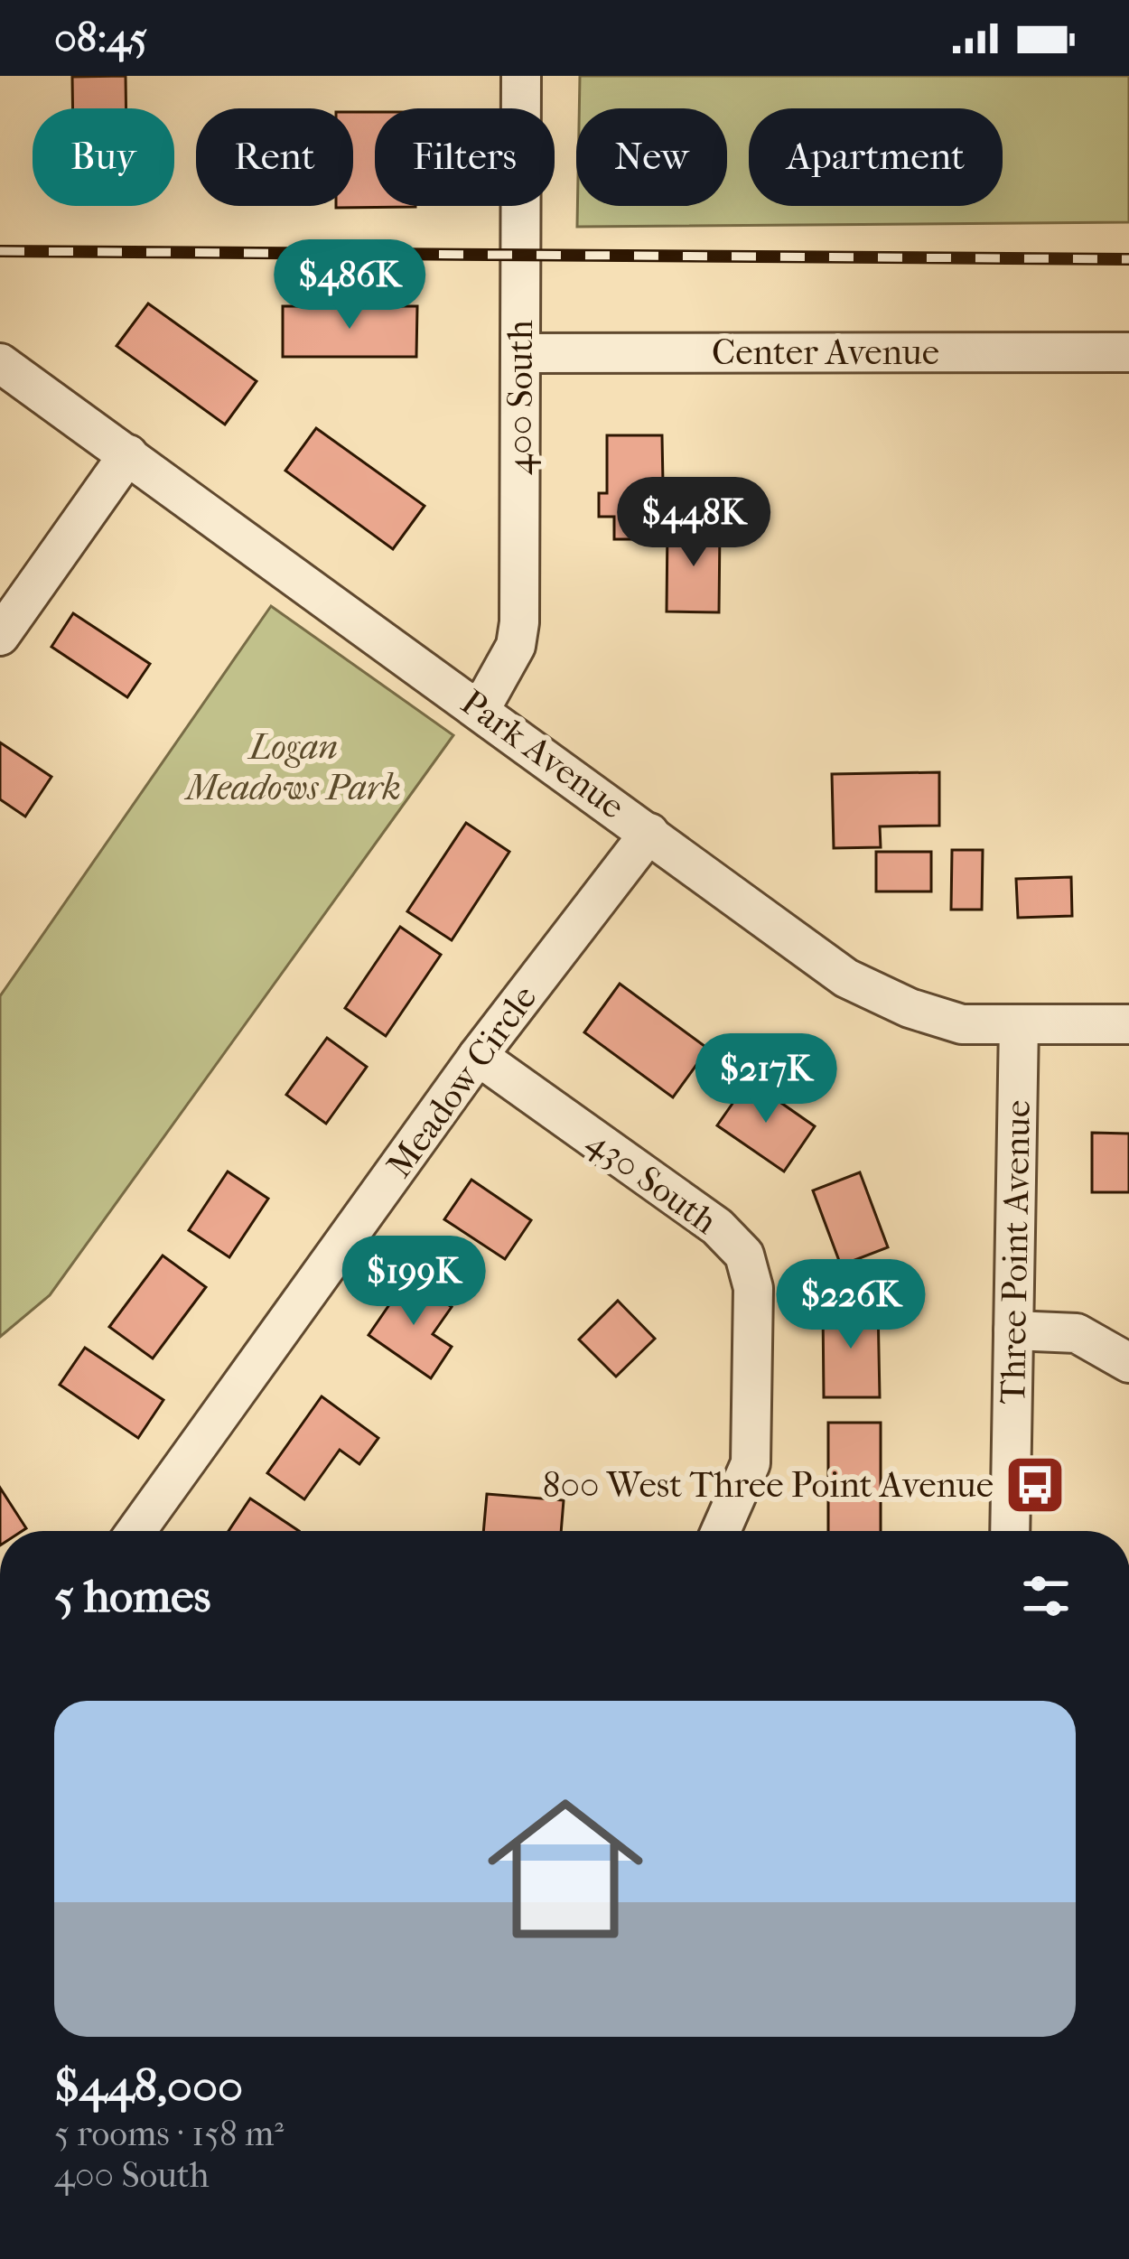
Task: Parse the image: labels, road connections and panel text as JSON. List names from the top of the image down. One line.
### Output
{"streets":{"street":["Center Avenue","400 South","Park Avenue","Meadow Circle","430 South","Three Point Avenue"]},"crossings":[["Center Avenue","400 South"],["400 South","Park Avenue"],["Park Avenue","Meadow Circle"],["Park Avenue","Three Point Avenue"],["Meadow Circle","430 South"]],"parks":["Logan Meadows Park"],"places":{"bus stop":["800 West Three Point Avenue"]},"page":{"status":"08:45","chip":["Buy","Rent","Filters","New","Apartment"],"price":["$486K","$448K","$217K","$199K","$226K"],"heading":"5 homes","list":[{"name":"$448,000","note":"5 rooms · 158 m² · 400 South"}]}}
